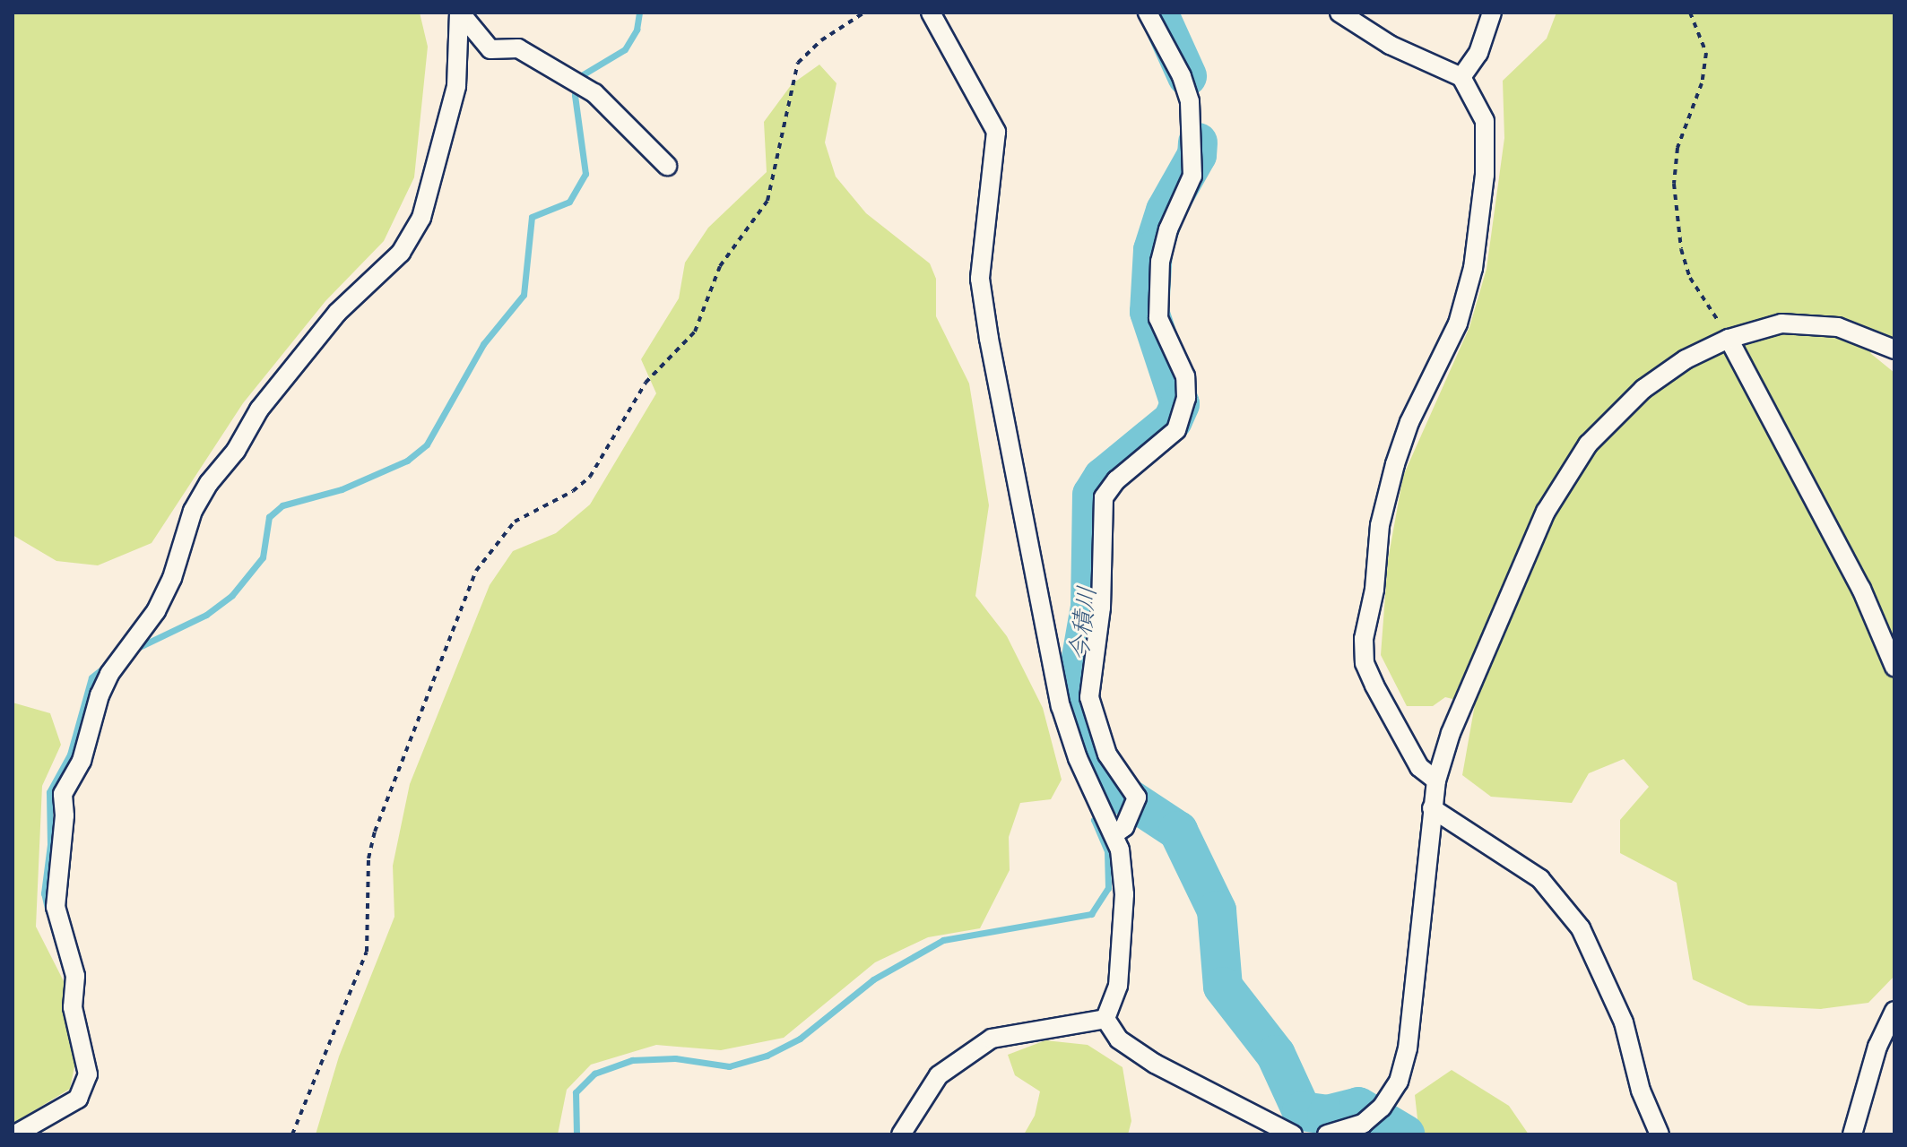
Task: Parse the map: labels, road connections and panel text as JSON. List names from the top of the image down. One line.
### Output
{"water":["今積川"]}
